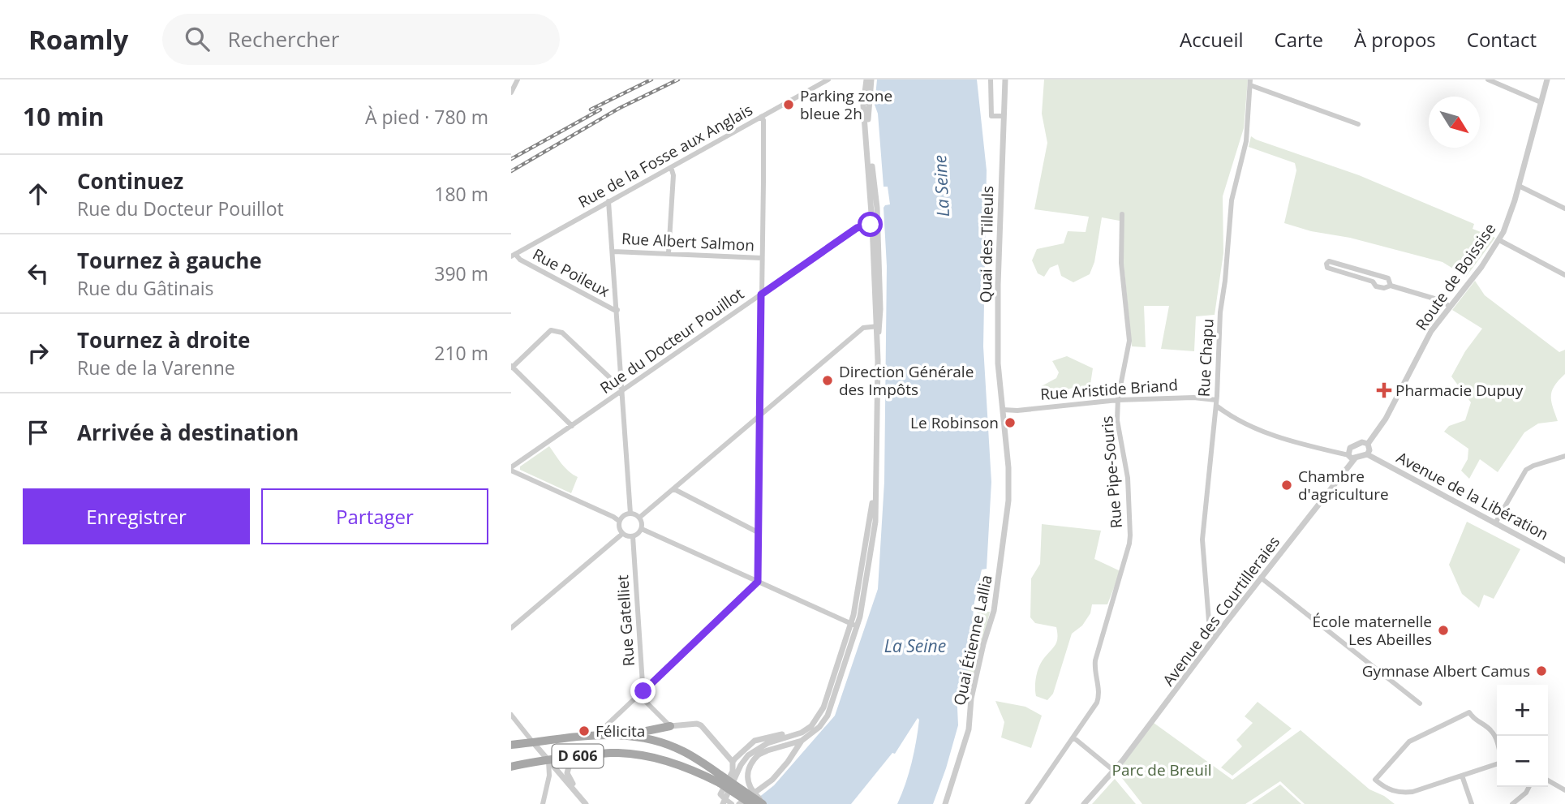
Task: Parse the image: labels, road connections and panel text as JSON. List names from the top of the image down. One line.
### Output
{"streets":{"main road":["D 606"],"street":["Rue de la Fosse aux Anglais","Rue Albert Salmon","Quai des Tilleuls","Rue Poileux","Route de Boissise","Rue du Docteur Pouillot","Rue Chapu","Rue Aristide Briand","Rue Pipe-Souris","Avenue de la Libération","Avenue des Courtilleraies","Rue Gatelliet","Quai Étienne Lallia"]},"crossings":[["Rue de la Fosse aux Anglais","Rue Poileux"],["Quai des Tilleuls","Rue Aristide Briand"],["Quai des Tilleuls","Quai Étienne Lallia"],["Route de Boissise","Rue Aristide Briand"],["Route de Boissise","Avenue de la Libération"],["Route de Boissise","Avenue des Courtilleraies"],["Rue Chapu","Rue Aristide Briand"],["Rue Chapu","Avenue des Courtilleraies"],["Rue Aristide Briand","Rue Pipe-Souris"],["Rue Aristide Briand","Avenue de la Libération"],["Rue Aristide Briand","Avenue des Courtilleraies"],["Rue Aristide Briand","Quai Étienne Lallia"],["Avenue de la Libération","Avenue des Courtilleraies"]],"water":["La Seine"],"parks":["Parc de Breuil"],"places":{"other":["Parking zone bleue 2h","Direction Générale des Impôts","Le Robinson","Chambre d'agriculture","École maternelle Les Abeilles","Gymnase Albert Camus","Félicita"],"health":["Pharmacie Dupuy"]},"north":"bottom right","page":{"header":"Roamly","search":"Rechercher","nav":["Accueil","Carte","À propos","Contact"],"heading":["10 min","À pied · 780 m"],"list":[["Continuez","Rue du Docteur Pouillot","180 m"],["Tournez à gauche","Rue du Gâtinais","390 m"],["Tournez à droite","Rue de la Varenne","210 m"],"Arrivée à destination"],"buttons":["Enregistrer","Partager"],"map_buttons":["+","−"]}}
